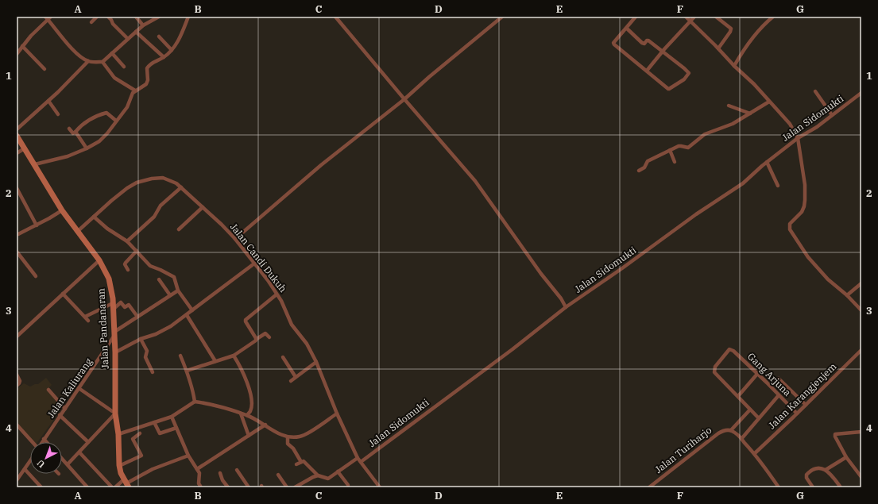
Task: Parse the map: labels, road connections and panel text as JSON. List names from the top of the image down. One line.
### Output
{"streets":{"main road":["Jalan Pandanaran"],"street":["Jalan Sidomukti","Jalan Candi Dukuh","Gang Arjuna","Jalan Kaliurang","Jalan Karangjenjem","Jalan Turiharjo"]},"crossings":[["Jalan Sidomukti","Jalan Candi Dukuh"],["Jalan Candi Dukuh","Jalan Pandanaran"],["Jalan Pandanaran","Jalan Kaliurang"],["Gang Arjuna","Jalan Karangjenjem"]],"north":"bottom left","grid":{"columns":["A","B","C","D","E","F","G"],"rows":["1","2","3","4"]}}
